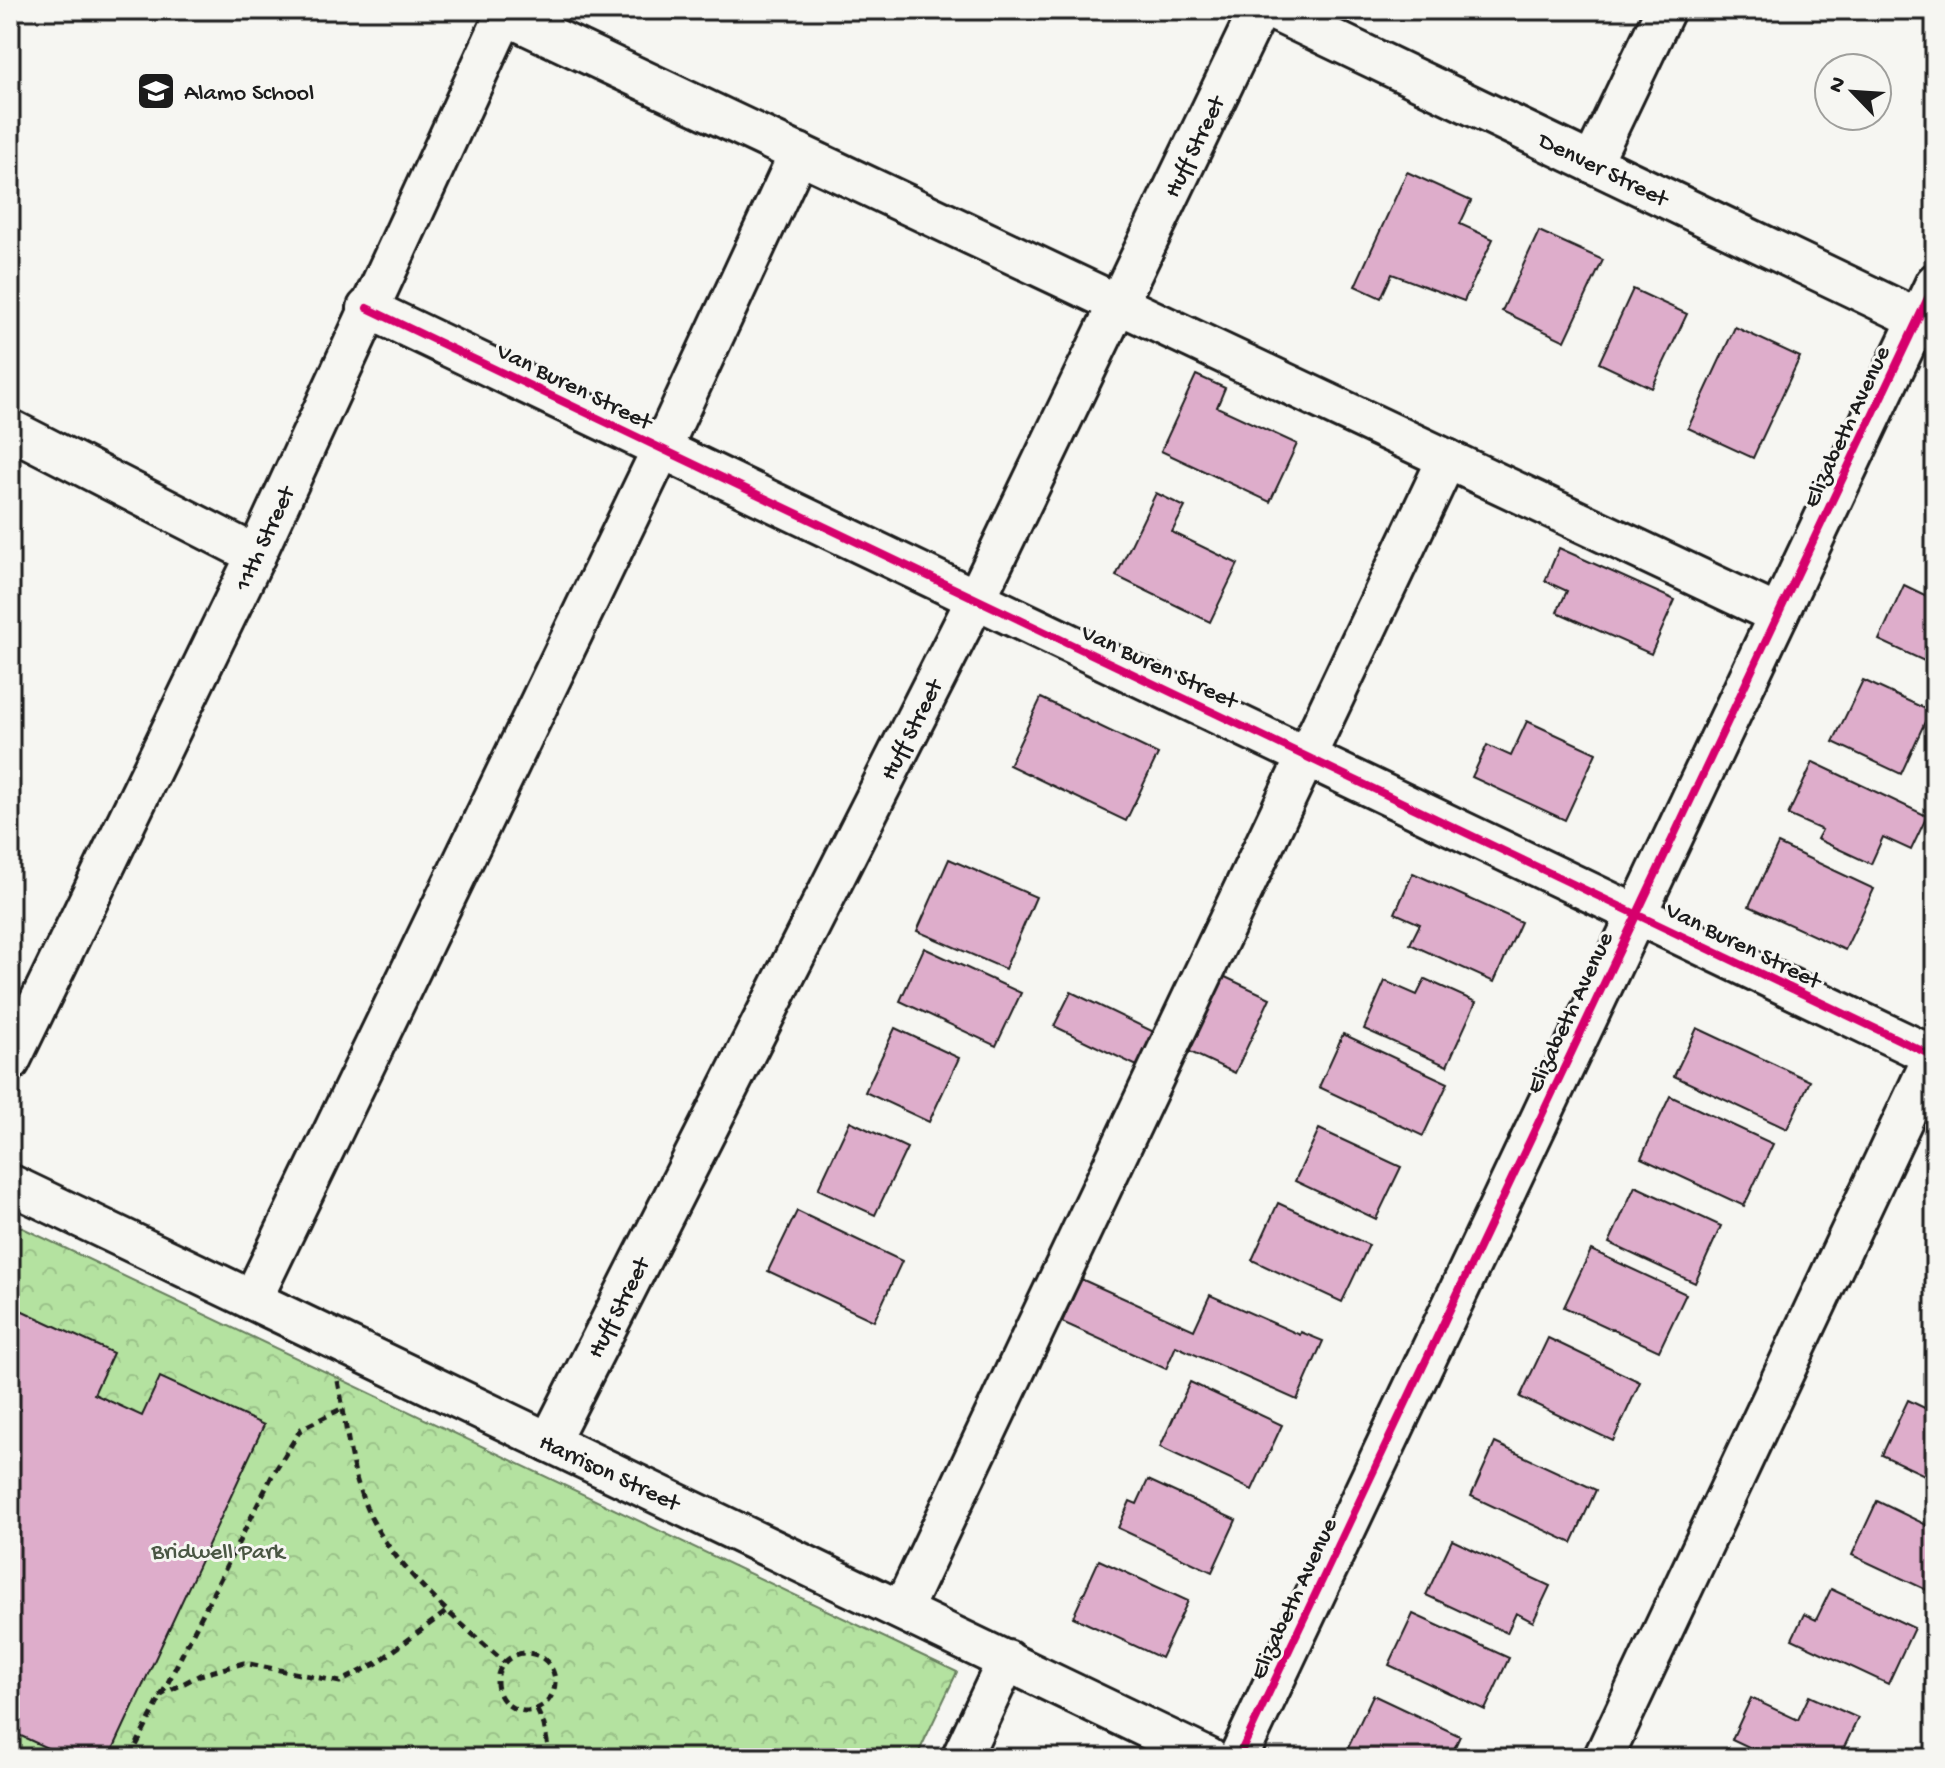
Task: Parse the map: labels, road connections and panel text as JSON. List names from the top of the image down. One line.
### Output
{"streets":{"street":["Huff Street","Denver Street","Van Buren Street","Elizabeth Avenue","11th Street","Harrison Street"]},"crossings":[["Huff Street","Van Buren Street"],["Huff Street","Harrison Street"],["Denver Street","Elizabeth Avenue"],["Van Buren Street","Elizabeth Avenue"],["Van Buren Street","11th Street"]],"parks":["Bridwell Park"],"places":{"school or university":["Alamo School"]},"north":"top left"}
